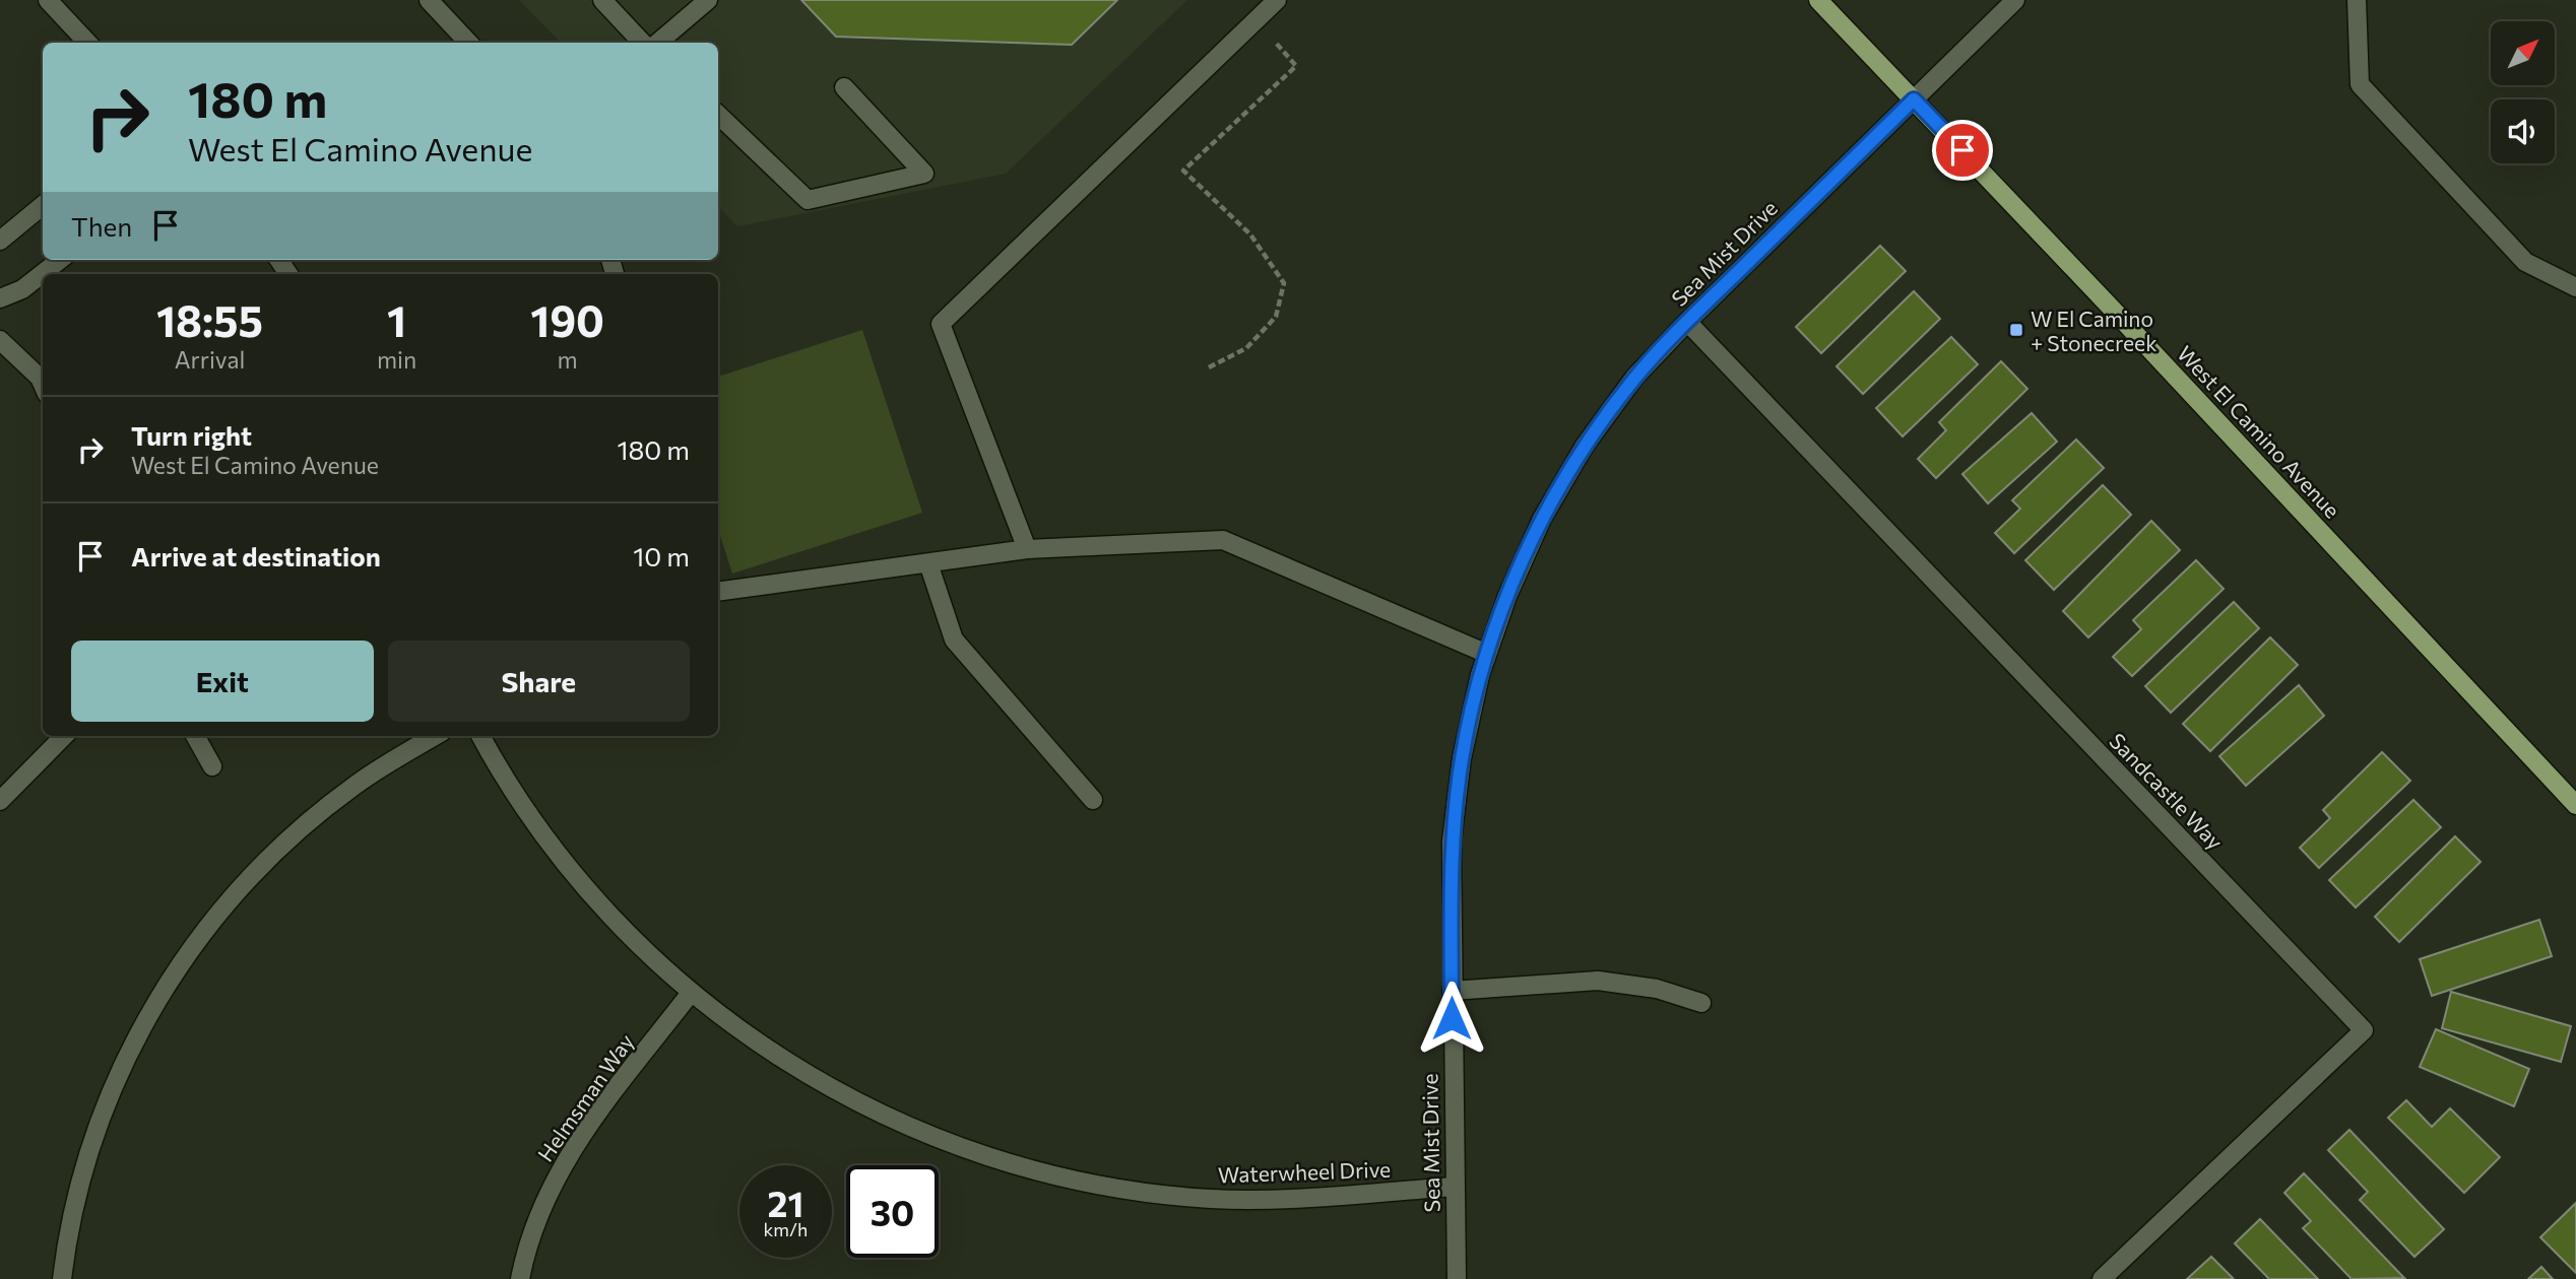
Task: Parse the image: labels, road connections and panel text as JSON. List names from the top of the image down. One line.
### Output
{"streets":{"main road":["West El Camino Avenue"],"street":["Sea Mist Drive","Sandcastle Way","Helmsman Way","Waterwheel Drive"]},"crossings":[["Sea Mist Drive","West El Camino Avenue"],["Sea Mist Drive","Sandcastle Way"],["Sea Mist Drive","Waterwheel Drive"],["Helmsman Way","Waterwheel Drive"]],"places":{"transit":["W El Camino + Stonecreek"]},"north":"top right","page":{"turn":["180 m","West El Camino Avenue"],"then":"Then","eta":["18:55","Arrival","1","min","190","m"],"list":[{"name":"Turn right","note":"West El Camino Avenue","value":"180 m"},{"name":"Arrive at destination","value":"10 m"}],"buttons":["Exit","Share"],"speed":"21 km/h","limit":"30"}}
